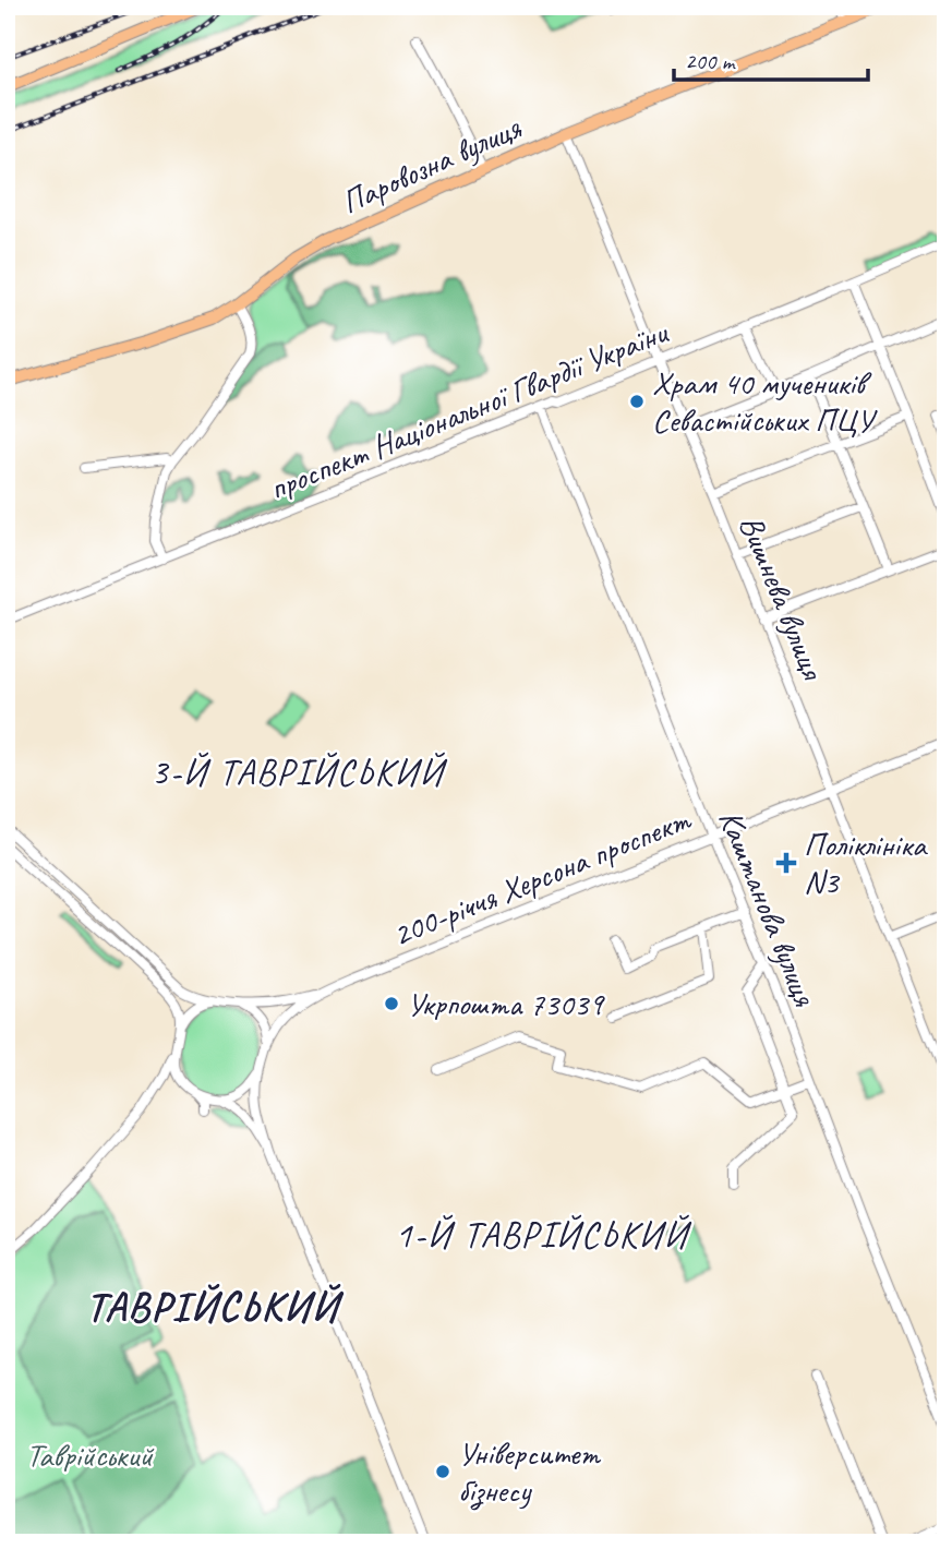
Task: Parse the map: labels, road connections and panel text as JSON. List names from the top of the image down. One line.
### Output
{"streets":{"main road":["Паровозна вулиця"],"street":["проспект Національної Гвардії України","Вишнева вулиця","200-річчя Херсона проспект","Каштанова вулиця"]},"crossings":[["Паровозна вулиця","Вишнева вулиця"],["проспект Національної Гвардії України","Вишнева вулиця"],["проспект Національної Гвардії України","Каштанова вулиця"],["Вишнева вулиця","200-річчя Херсона проспект"],["200-річчя Херсона проспект","Каштанова вулиця"]],"districts":["3-Й ТАВРІЙСЬКИЙ","1-Й ТАВРІЙСЬКИЙ","ТАВРІЙСЬКИЙ"],"parks":["Таврійський"],"places":{"other":["Храм 40 мучеників Севастійських ПЦУ","Укрпошта 73039","Університет бізнесу"],"health":["Поліклініка N3"]},"scale_bar":"200 m"}
